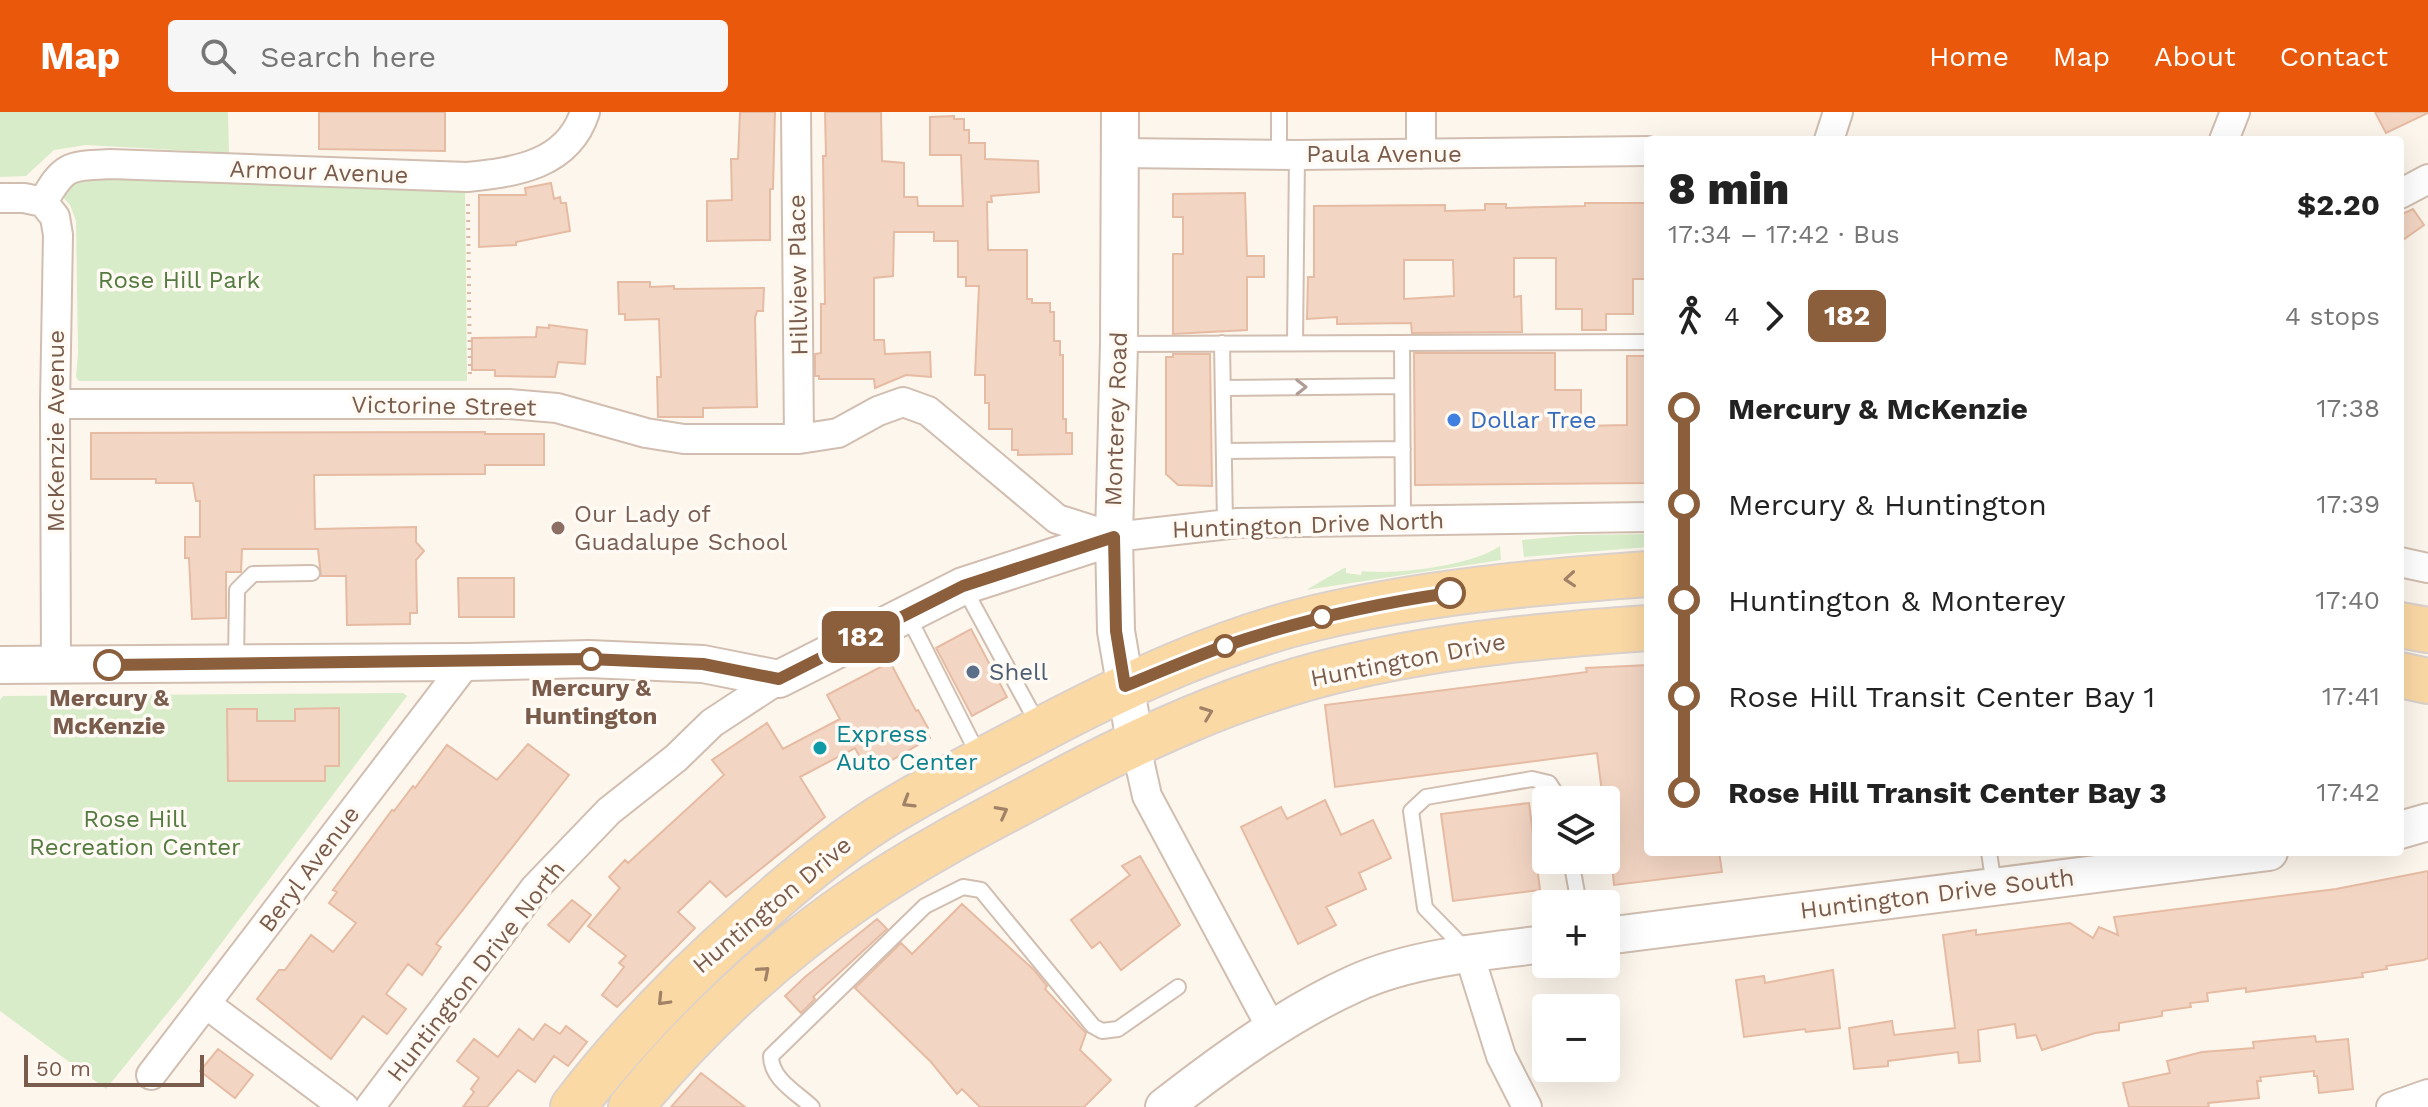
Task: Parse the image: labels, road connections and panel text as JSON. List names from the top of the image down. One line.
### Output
{"streets":{"main road":["Huntington Drive"],"street":["Paula Avenue","Armour Avenue","Hillview Place","Victorine Street","Monterey Road","McKenzie Avenue","Huntington Drive North","Beryl Avenue","Huntington Drive South"]},"crossings":[["Paula Avenue","Monterey Road"],["Armour Avenue","McKenzie Avenue"],["Hillview Place","Victorine Street"],["Victorine Street","Monterey Road"],["Victorine Street","McKenzie Avenue"],["Victorine Street","Huntington Drive North"],["Monterey Road","Huntington Drive North"],["Monterey Road","Huntington Drive"]],"parks":["Rose Hill Park","Rose Hill Recreation Center"],"places":["Dollar Tree","Our Lady of Guadalupe School","Mercury & Huntington","Mercury & McKenzie","Shell","Express Auto Center"],"lines":["bus line 182"],"scale_bar":"50 m","page":{"header":"Map","search":"Search here","nav":["Home","Map","About","Contact"],"on_map":"182","heading":["8 min","17:34 – 17:42 · Bus","$2.20"],"legs":["4","182","4 stops"],"list":[{"name":"Mercury & McKenzie","value":"17:38"},{"name":"Mercury & Huntington","value":"17:39"},{"name":"Huntington & Monterey","value":"17:40"},{"name":"Rose Hill Transit Center Bay 1","value":"17:41"},{"name":"Rose Hill Transit Center Bay 3","value":"17:42"}],"map_buttons":["+","−"],"scale":"50 m"}}
